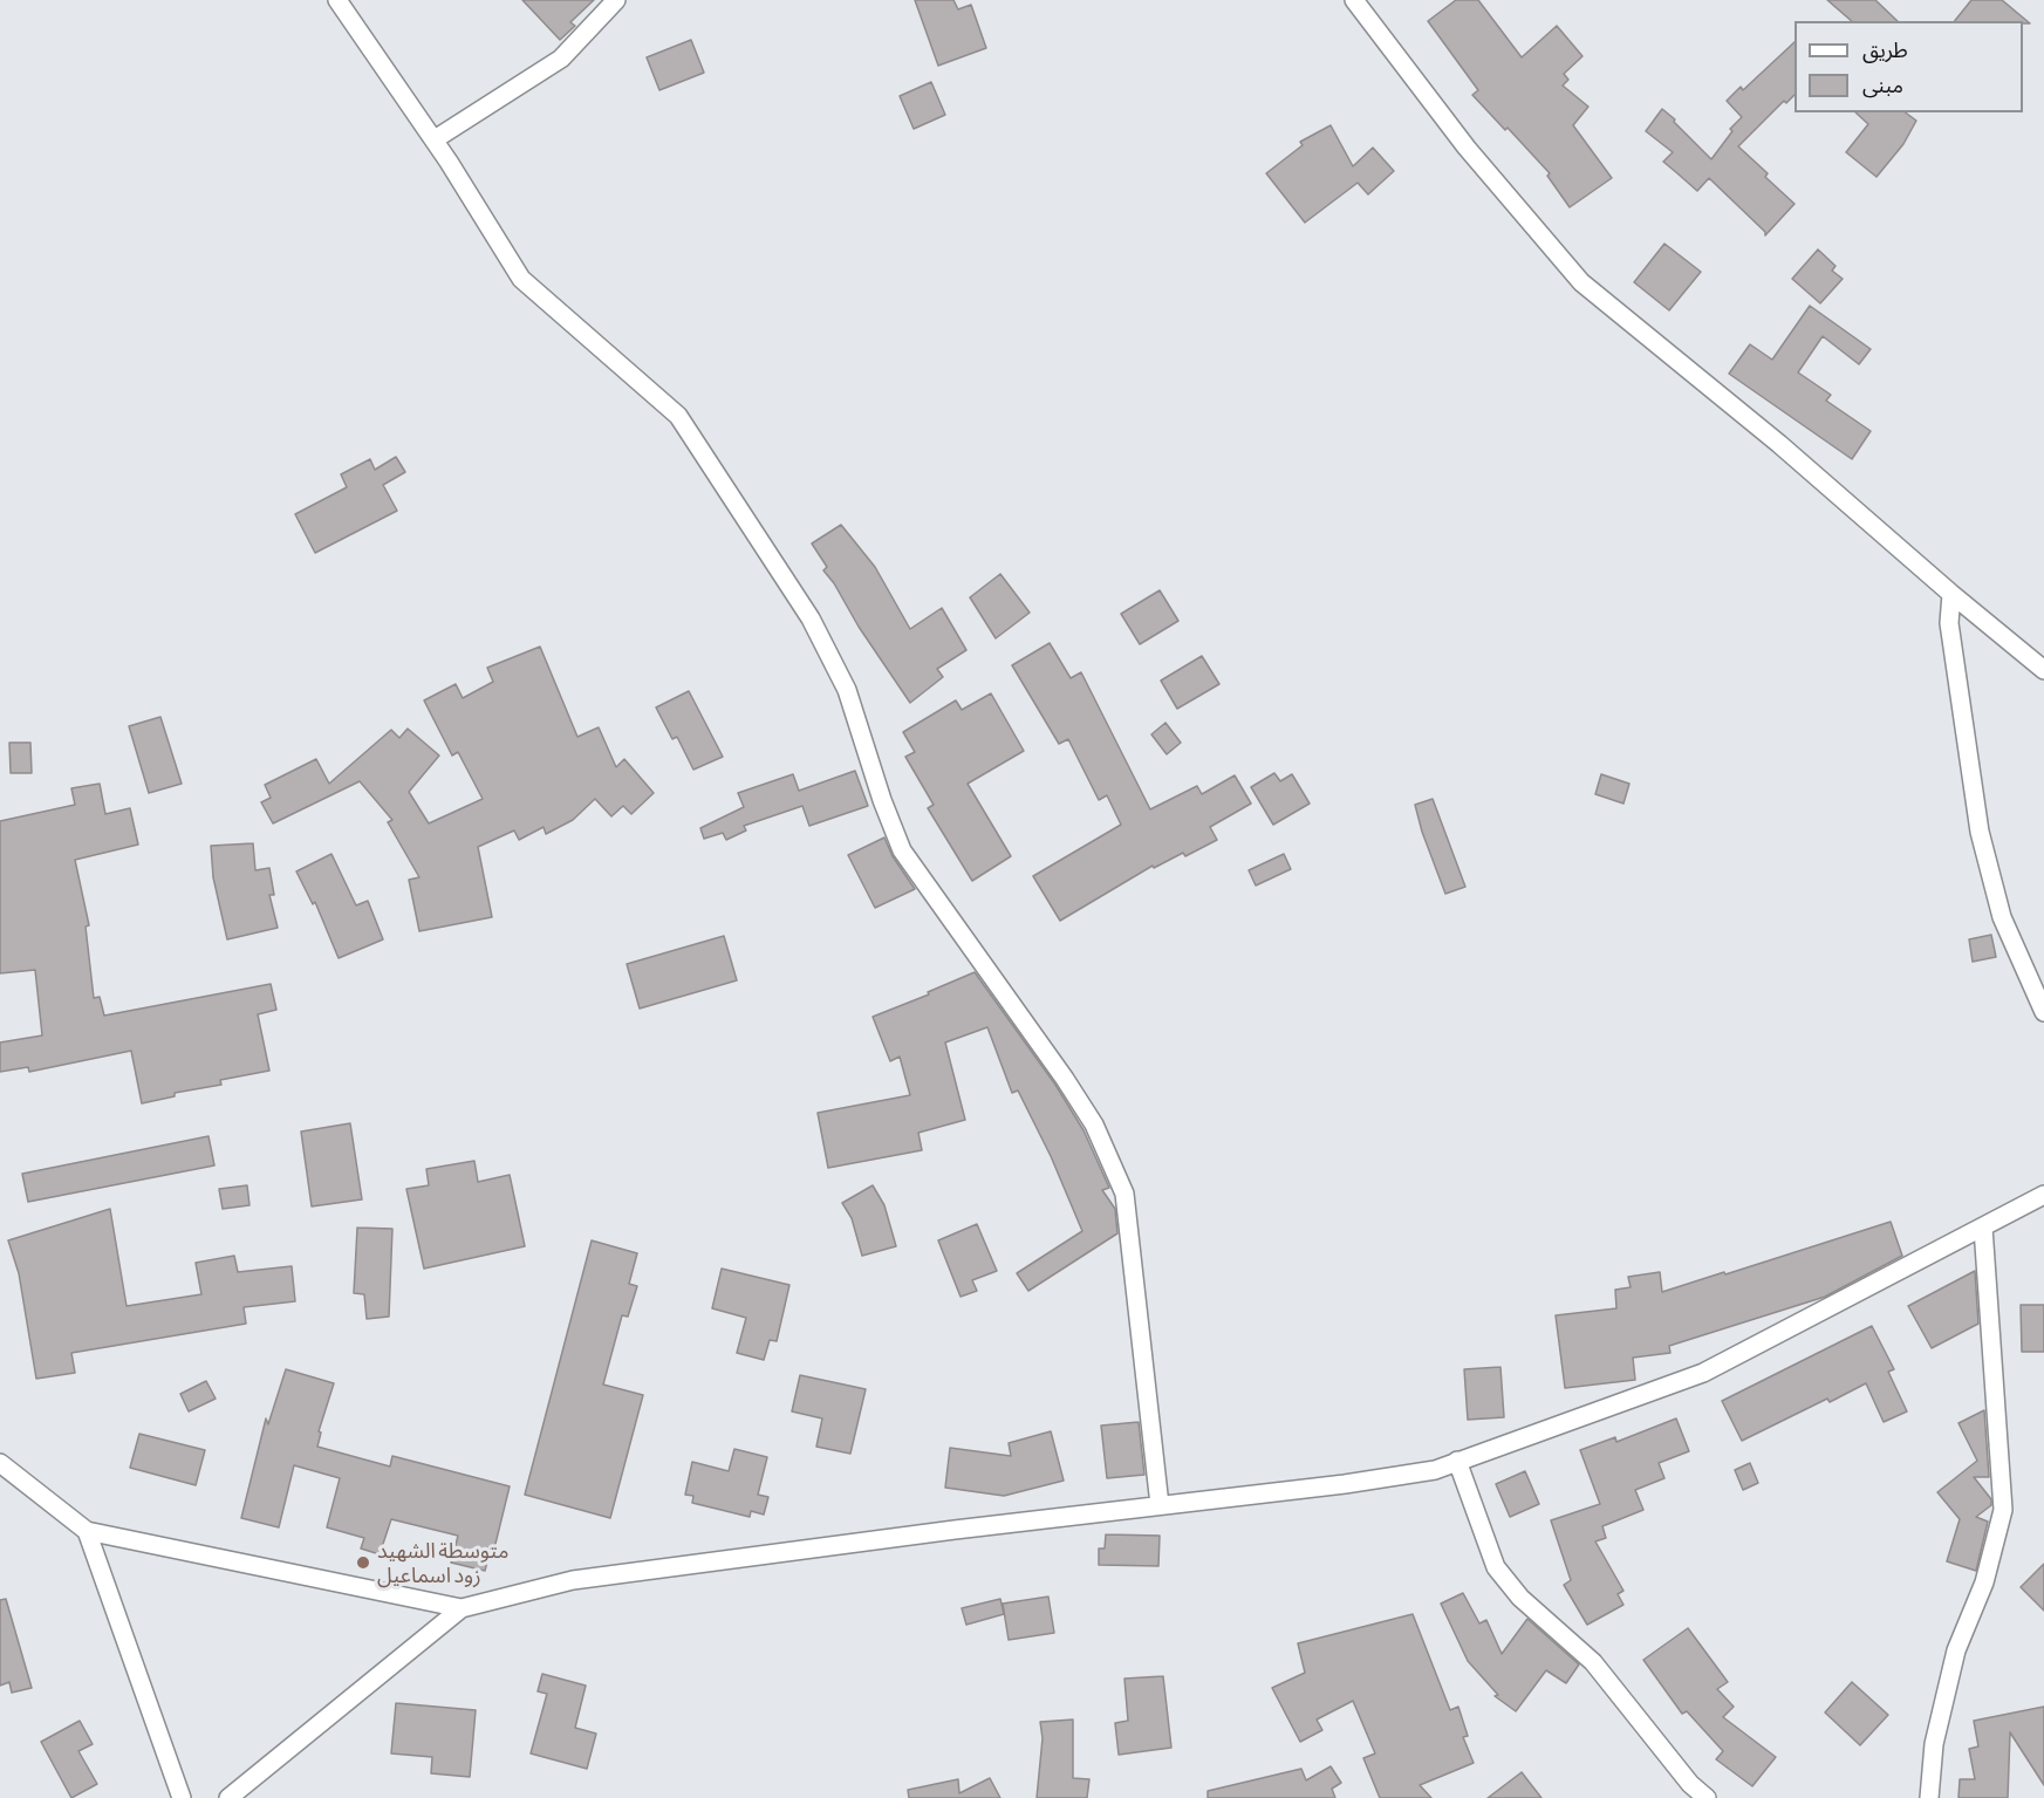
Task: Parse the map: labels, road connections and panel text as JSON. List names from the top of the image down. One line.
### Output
{"places":["متوسطة الشهيد زود اسماعيل"],"legend":["طريق","مبنى"]}
